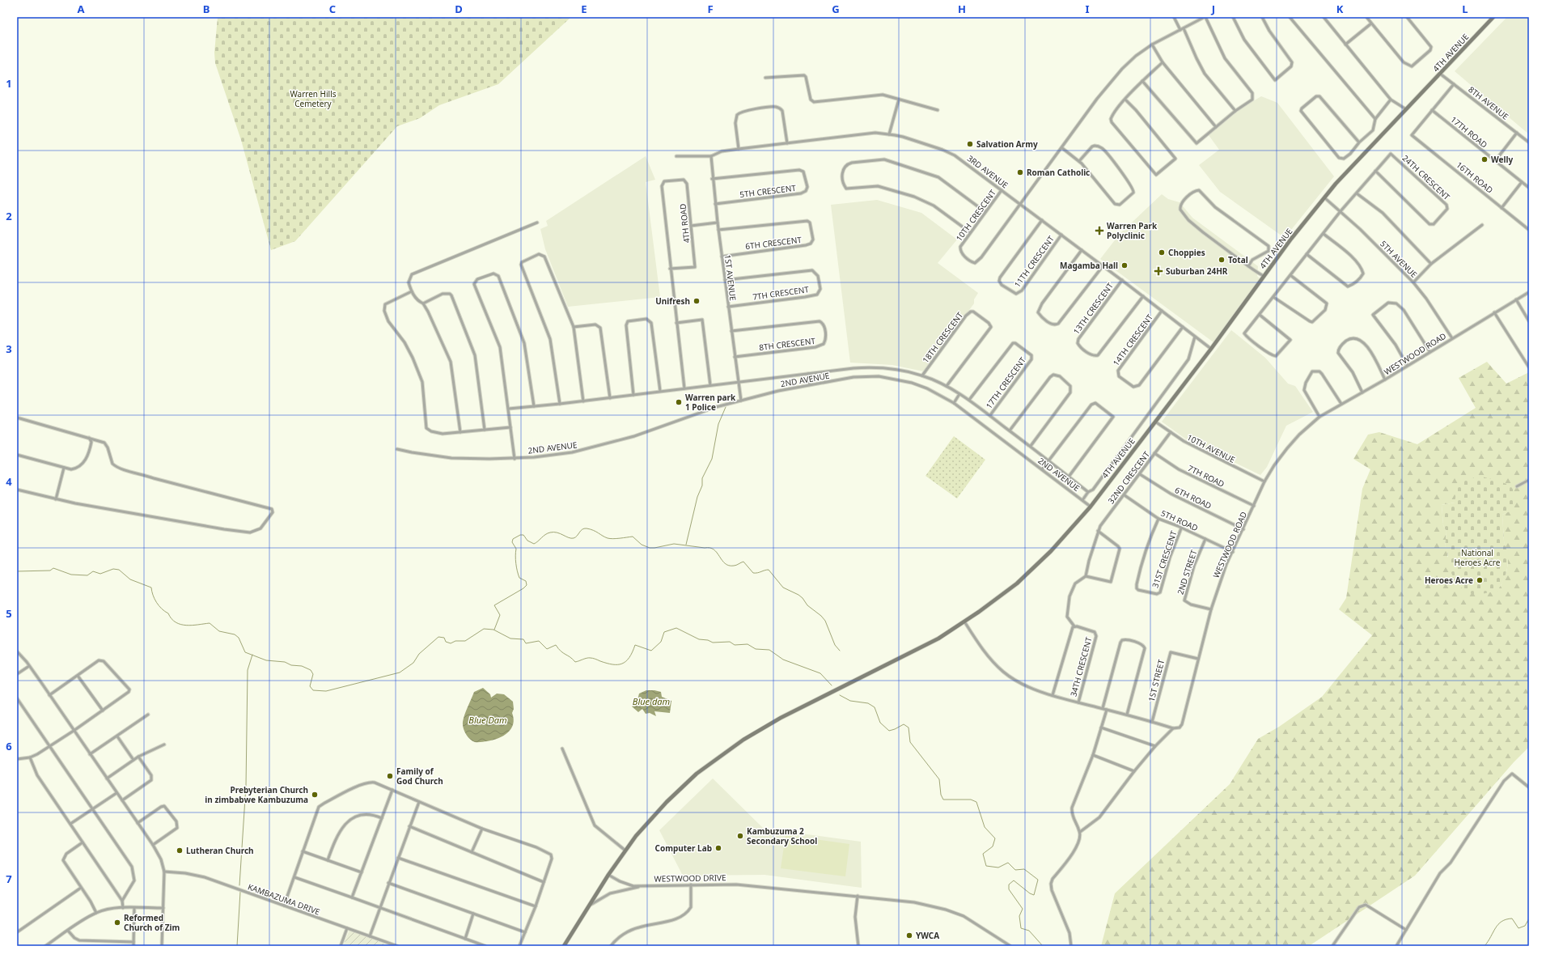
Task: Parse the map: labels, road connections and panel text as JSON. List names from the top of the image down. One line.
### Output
{"streets":{"street":["4TH AVENUE","8TH AVENUE","17TH ROAD","3RD AVENUE","24TH CRESCENT","16TH ROAD","5TH CRESCENT","10TH CRESCENT","4TH ROAD","6TH CRESCENT","5TH AVENUE","11TH CRESCENT","1ST AVENUE","7TH CRESCENT","13TH CRESCENT","18TH CRESCENT","14TH CRESCENT","8TH CRESCENT","WESTWOOD ROAD","2ND AVENUE","17TH CRESCENT","10TH AVENUE","7TH ROAD","32ND CRESCENT","6TH ROAD","5TH ROAD","31ST CRESCENT","2ND STREET","34TH CRESCENT","1ST STREET","WESTWOOD DRIVE","KAMBAZUMA DRIVE"]},"crossings":[["4TH AVENUE","8TH AVENUE"],["4TH AVENUE","3RD AVENUE"],["4TH AVENUE","5TH AVENUE"],["4TH AVENUE","2ND AVENUE"],["4TH AVENUE","10TH AVENUE"],["4TH AVENUE","WESTWOOD DRIVE"],["17TH ROAD","16TH ROAD"],["3RD AVENUE","10TH CRESCENT"],["3RD AVENUE","11TH CRESCENT"],["3RD AVENUE","1ST AVENUE"],["3RD AVENUE","13TH CRESCENT"],["3RD AVENUE","14TH CRESCENT"],["5TH CRESCENT","1ST AVENUE"],["6TH CRESCENT","1ST AVENUE"],["5TH AVENUE","WESTWOOD ROAD"],["1ST AVENUE","7TH CRESCENT"],["1ST AVENUE","8TH CRESCENT"],["1ST AVENUE","2ND AVENUE"],["WESTWOOD ROAD","10TH AVENUE"],["WESTWOOD ROAD","7TH ROAD"],["WESTWOOD ROAD","6TH ROAD"],["WESTWOOD ROAD","5TH ROAD"],["WESTWOOD ROAD","2ND STREET"],["WESTWOOD ROAD","1ST STREET"],["10TH AVENUE","32ND CRESCENT"],["7TH ROAD","32ND CRESCENT"],["32ND CRESCENT","6TH ROAD"],["32ND CRESCENT","5TH ROAD"],["5TH ROAD","31ST CRESCENT"],["5TH ROAD","2ND STREET"]],"water":["Blue dam","Blue Dam"],"parks":["Warren Hills Cemetery","National Heroes Acre"],"places":{"other":["Salvation Army","Welly","Roman Catholic","Choppies","Total","Magamba Hall","Unifresh","Warren park 1 Police","Heroes Acre","Family of God Church","Prebyterian Church in zimbabwe Kambuzuma","Kambuzuma 2 Secondary School","Computer Lab","Lutheran Church","Reformed Church of Zim","YWCA"],"health":["Warren Park Polyclinic","Suburban 24HR"]},"grid":{"columns":["A","B","C","D","E","F","G","H","I","J","K","L"],"rows":["1","2","3","4","5","6","7"]}}
